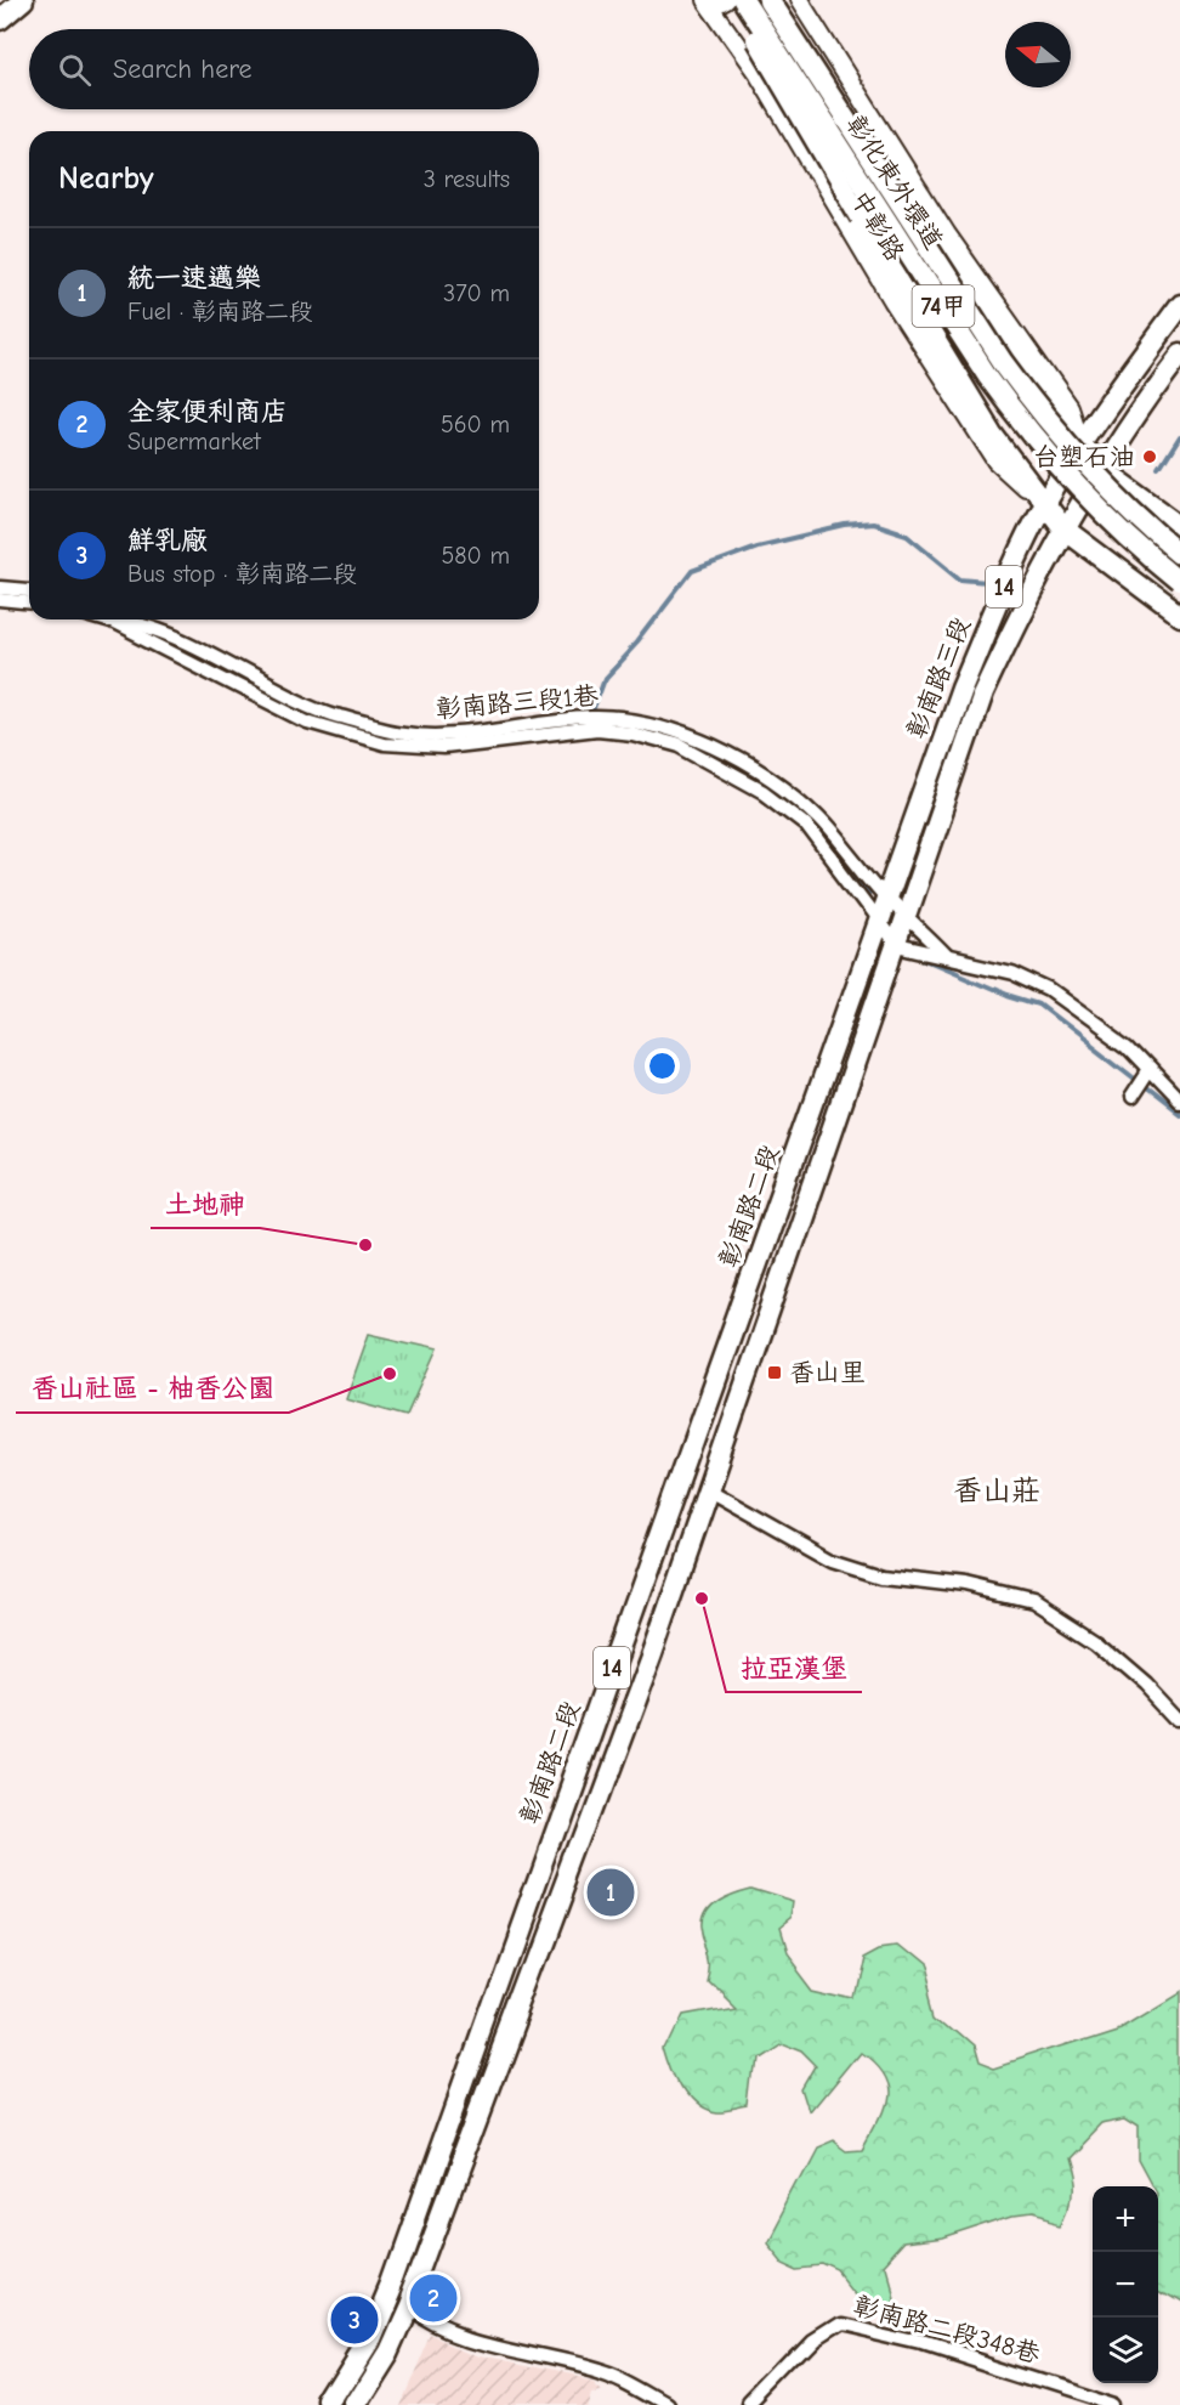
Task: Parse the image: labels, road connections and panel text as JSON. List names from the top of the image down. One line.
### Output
{"streets":{"main road":["彰化東外環道","74甲","14","彰南路三段","彰南路二段"],"street":["中彰路","彰南路三段1巷","彰南路二段348巷"]},"crossings":[["中彰路","彰南路三段"],["14","彰南路三段"],["14","彰南路三段1巷"],["14","彰南路二段"],["彰南路三段","彰南路三段1巷"],["彰南路三段1巷","彰南路二段"]],"districts":["香山莊"],"places":{"other":["台塑石油","土地神","香山社區 - 柚香公園","拉亞漢堡"],"transit":["香山里"]},"north":"left","page":{"search":"Search here","heading":["Nearby","3 results"],"list":[{"mark":"1","name":"統一速邁樂","note":"Fuel · 彰南路二段","value":"370 m"},{"mark":"2","name":"全家便利商店","note":"Supermarket","value":"560 m"},{"mark":"3","name":"鮮乳廠","note":"Bus stop · 彰南路二段","value":"580 m"}],"pins":["1","2","3"],"map_buttons":["+","−"]}}
